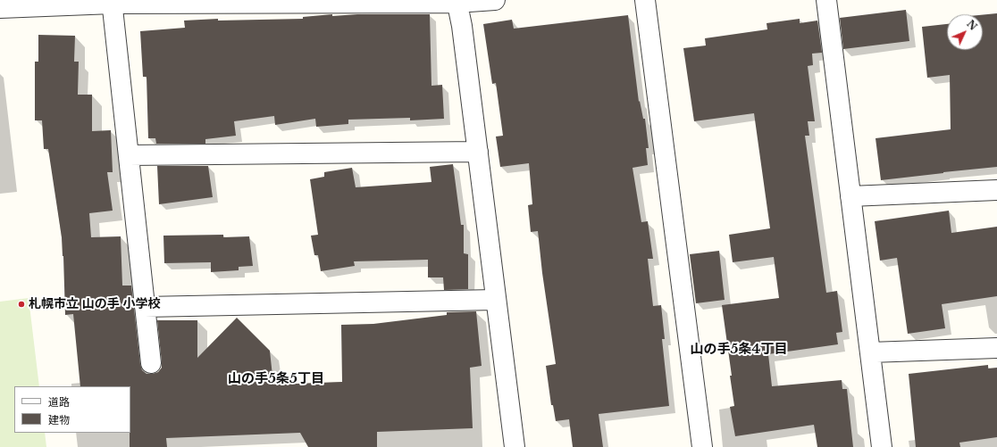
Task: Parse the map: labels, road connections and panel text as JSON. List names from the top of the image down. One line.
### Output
{"districts":["山の手5条4丁目","山の手5条5丁目"],"places":["札幌市立 山の手 小学校"],"legend":["道路","建物"],"north":"top right"}
